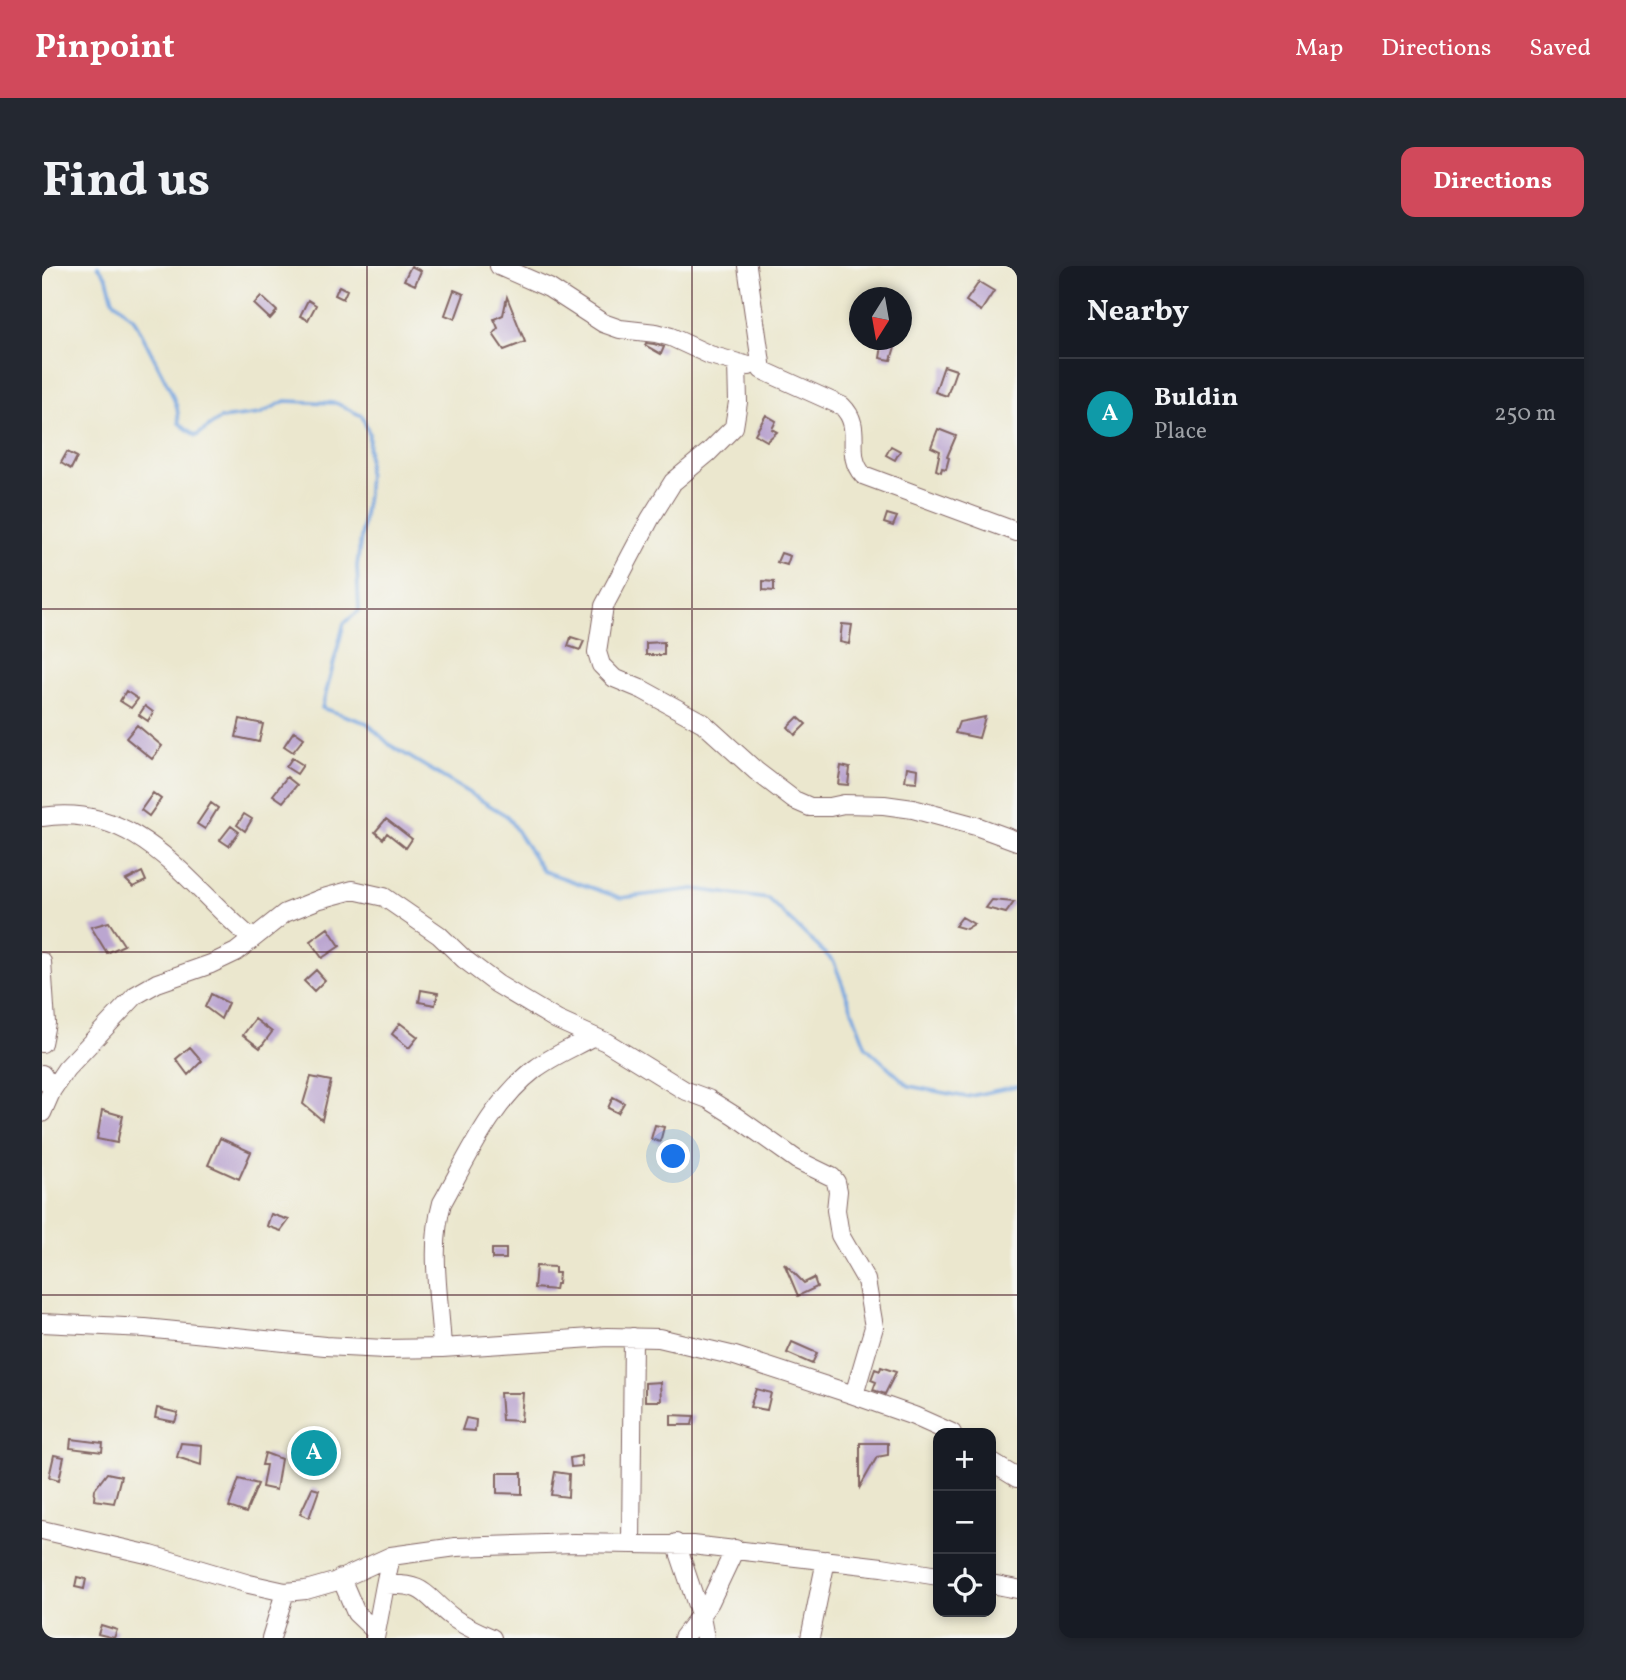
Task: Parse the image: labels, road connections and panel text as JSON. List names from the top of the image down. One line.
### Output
{"north":"bottom","page":{"header":"Pinpoint","nav":["Map","Directions","Saved"],"buttons":"Directions","title":"Find us","heading":"Nearby","list":[{"mark":"A","name":"Buldin","note":"Place","value":"250 m"}],"pins":"A","map_buttons":["+","−"]}}
